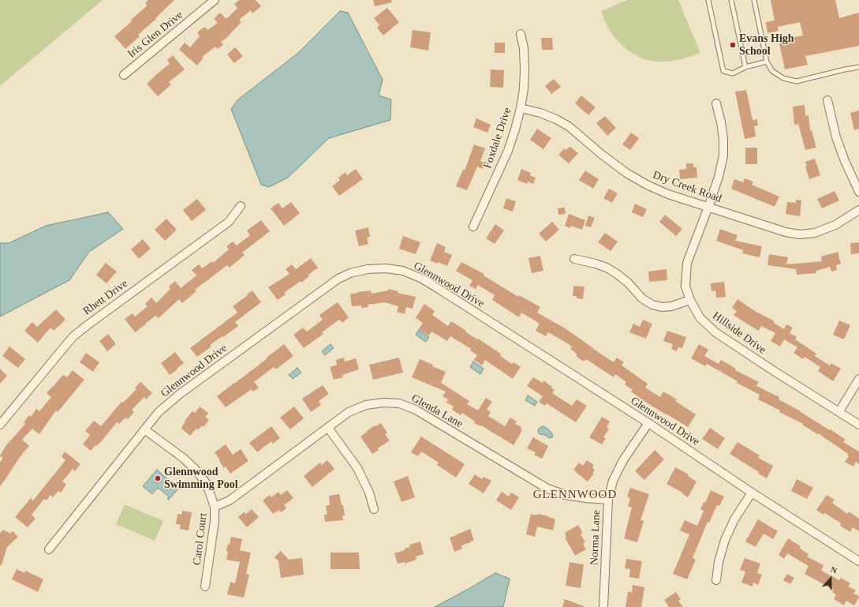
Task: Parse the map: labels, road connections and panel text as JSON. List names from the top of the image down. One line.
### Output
{"streets":{"street":["Iris Glen Drive","Foxdale Drive","Dry Creek Road","Glennwood Drive","Rhett Drive","Hillside Drive","Glenda Lane","Norma Lane","Carol Court"]},"crossings":[["Foxdale Drive","Dry Creek Road"],["Dry Creek Road","Hillside Drive"],["Glennwood Drive","Norma Lane"],["Glennwood Drive","Carol Court"],["Glenda Lane","Norma Lane"],["Glenda Lane","Carol Court"]],"districts":["GLENNWOOD"],"places":["Evans High School","Glennwood Swimming Pool"],"north":"top"}
